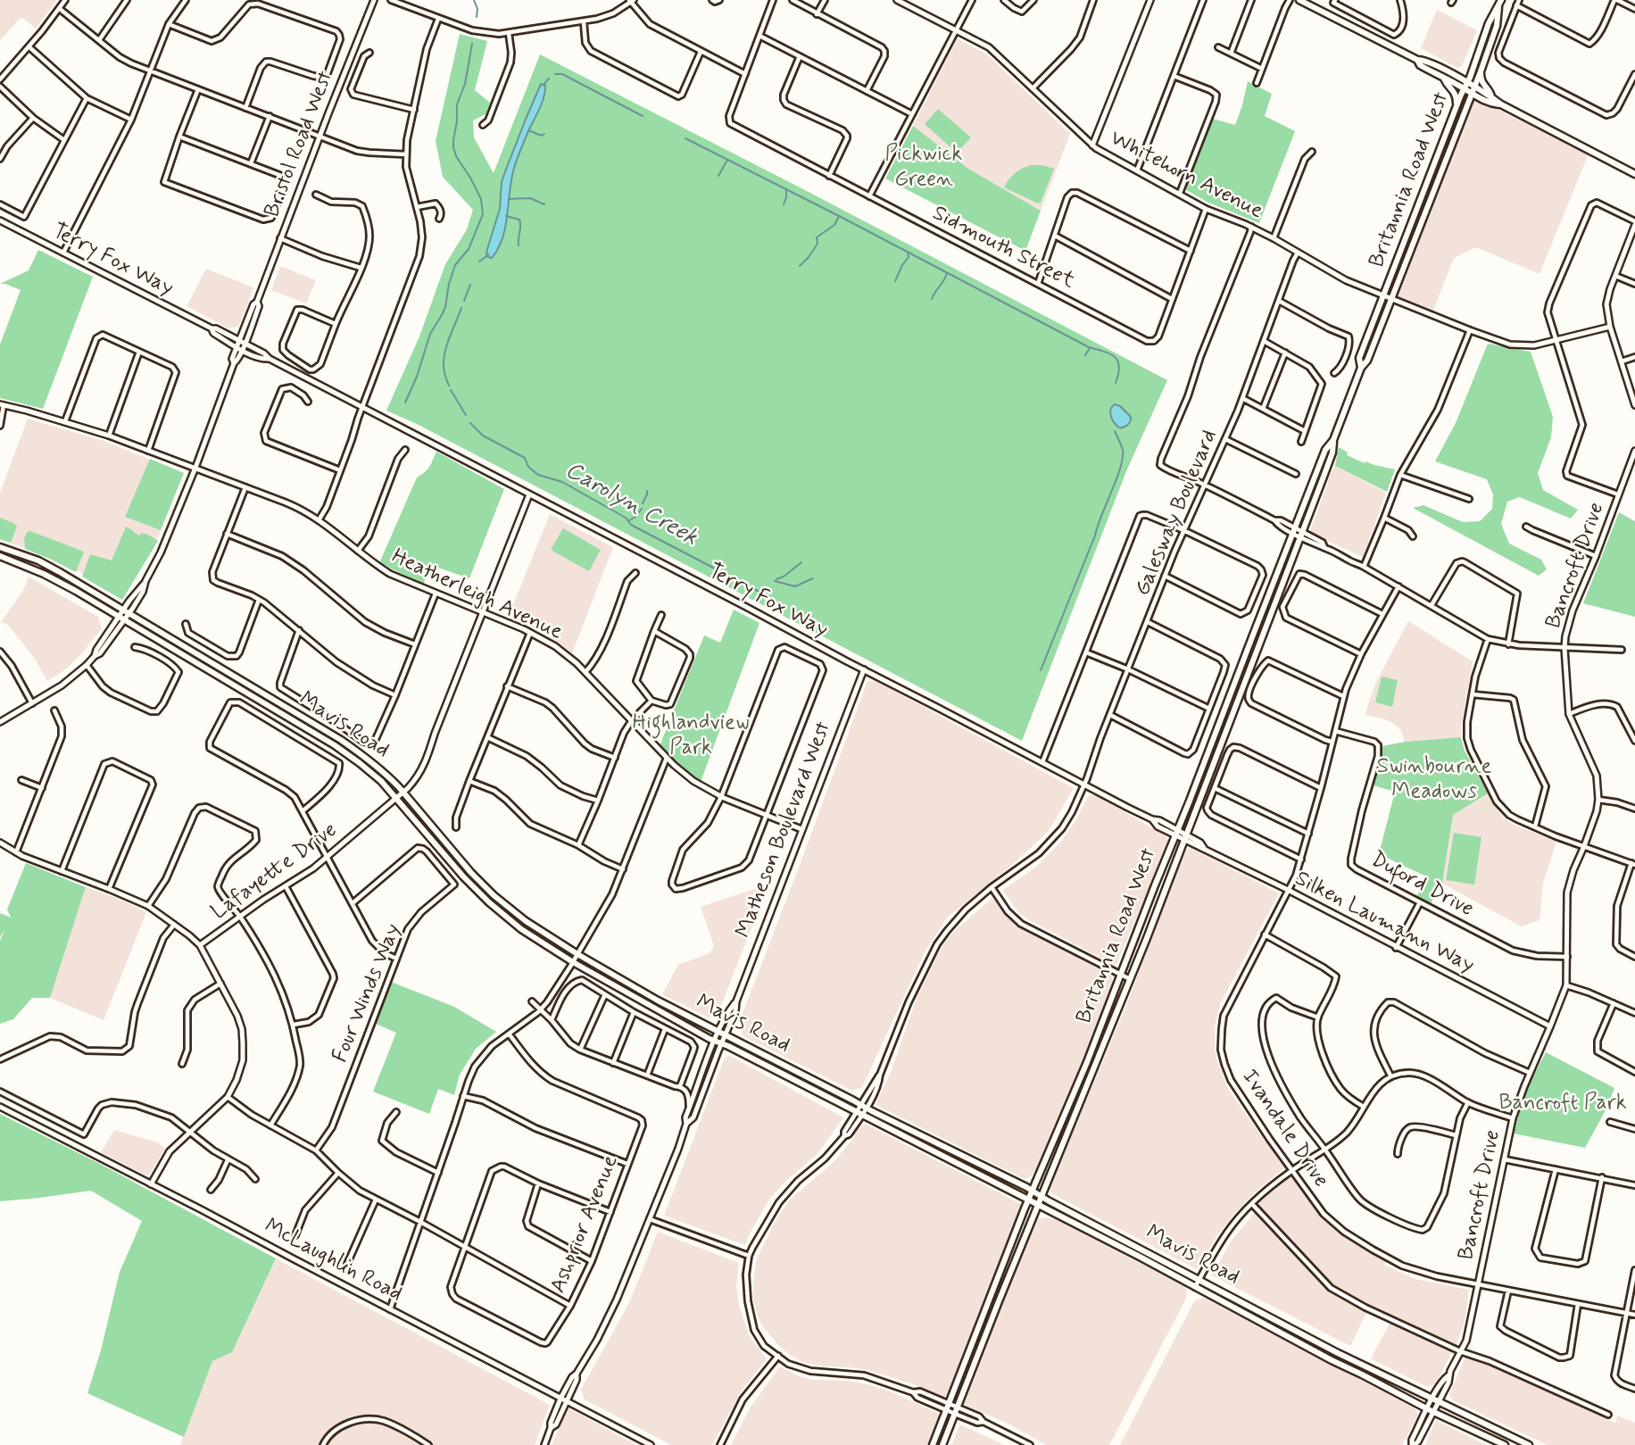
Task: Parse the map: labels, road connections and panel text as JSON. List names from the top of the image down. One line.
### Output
{"streets":{"main road":["Britannia Road West","Mavis Road"],"street":["Bristol Road West","Whitehorn Avenue","Sidmouth Street","Terry Fox Way","Galesway Boulevard","Bancroft Drive","Heatherleigh Avenue","Matheson Boulevard West","Lafayette Drive","Duford Drive","Silken Laumann Way","Four Winds Way","Ivandale Drive","Ashprior Avenue","McLaughlin Road"]},"crossings":[["Bristol Road West","Terry Fox Way"],["Bristol Road West","Heatherleigh Avenue"],["Bristol Road West","Mavis Road"],["Whitehorn Avenue","Britannia Road West"],["Whitehorn Avenue","Sidmouth Street"],["Whitehorn Avenue","Galesway Boulevard"],["Britannia Road West","Terry Fox Way"],["Britannia Road West","Mavis Road"],["Britannia Road West","Silken Laumann Way"],["Terry Fox Way","Galesway Boulevard"],["Terry Fox Way","Matheson Boulevard West"],["Terry Fox Way","Lafayette Drive"],["Terry Fox Way","Silken Laumann Way"],["Galesway Boulevard","Mavis Road"],["Bancroft Drive","Mavis Road"],["Bancroft Drive","Duford Drive"],["Bancroft Drive","Silken Laumann Way"],["Bancroft Drive","Ivandale Drive"],["Heatherleigh Avenue","Matheson Boulevard West"],["Heatherleigh Avenue","Lafayette Drive"],["Mavis Road","Matheson Boulevard West"],["Mavis Road","Lafayette Drive"],["Matheson Boulevard West","McLaughlin Road"],["Duford Drive","Ivandale Drive"],["Silken Laumann Way","Ivandale Drive"]],"water":["Carolyn Creek"],"parks":["Pickwick Green","Highlandview Park","Swinbourne Meadows","Bancroft Park"]}
